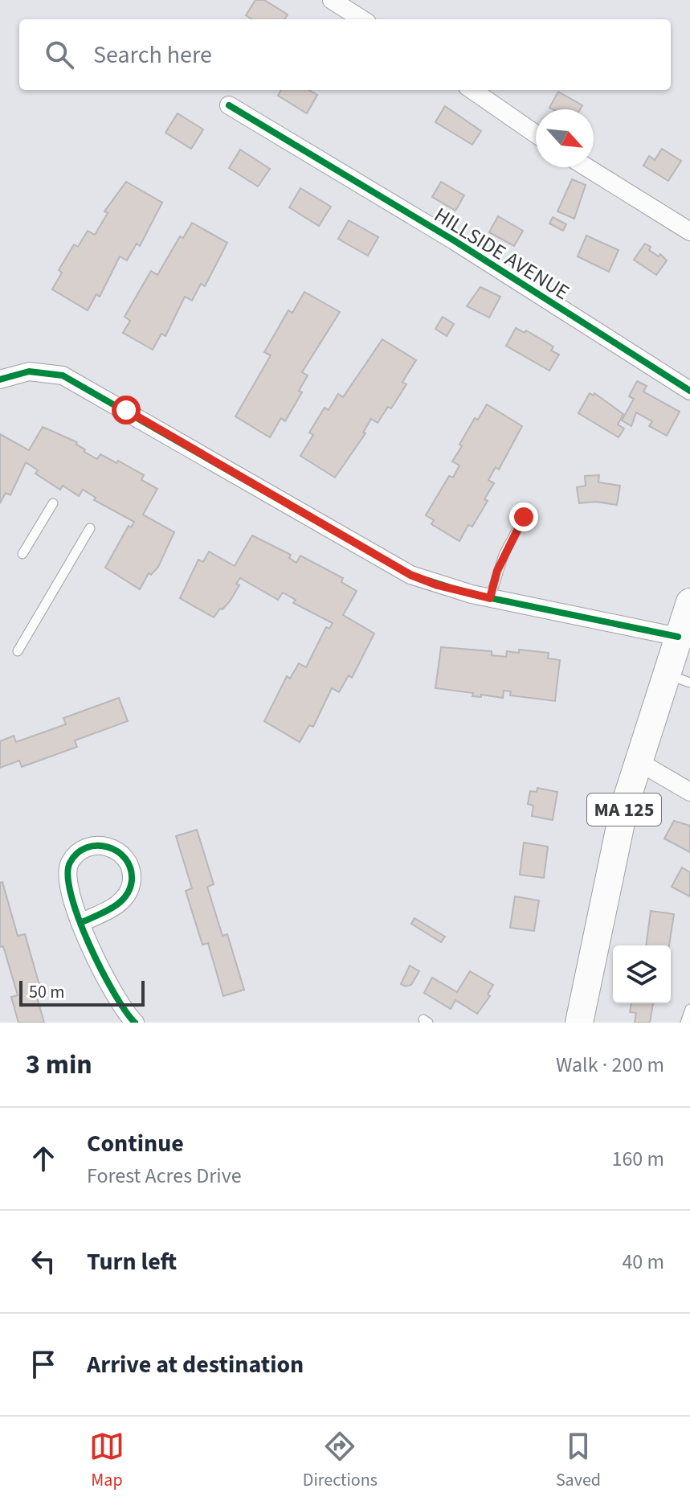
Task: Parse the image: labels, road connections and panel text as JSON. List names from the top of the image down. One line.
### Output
{"streets":{"main road":["MA 125"],"street":["HILLSIDE AVENUE"]},"scale_bar":"50 m","north":"bottom right","page":{"search":"Search here","scale":"50 m","heading":["3 min","Walk · 200 m"],"list":[["Continue","Forest Acres Drive","160 m"],["Turn left","40 m"],"Arrive at destination"],"nav":["Map","Directions","Saved"]}}
